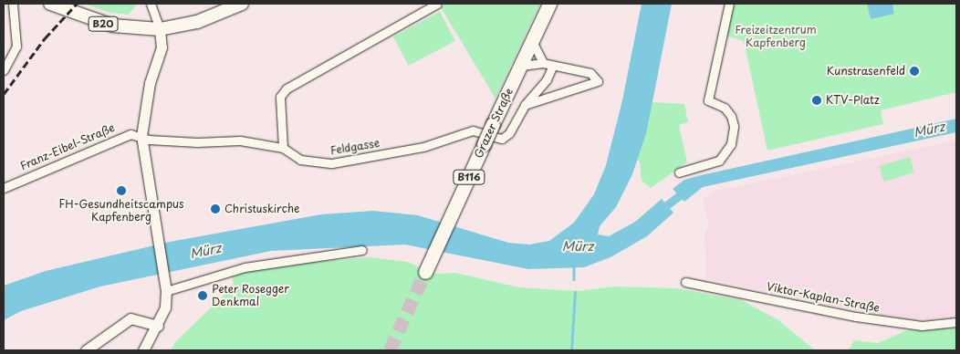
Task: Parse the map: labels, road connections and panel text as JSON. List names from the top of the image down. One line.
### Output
{"streets":{"highway":["Grazer Straße","B116"],"main road":["B20"],"street":["Franz-Eibel-Straße","Feldgasse","Viktor-Kaplan-Straße"]},"crossings":[["Franz-Eibel-Straße","Feldgasse"]],"water":["Mürz"],"parks":["Freizeitzentrum Kapfenberg"],"places":["Kunstrasenfeld","KTV-Platz","FH-Gesundheitscampus Kapfenberg","Christuskirche","Peter Rosegger Denkmal"]}
